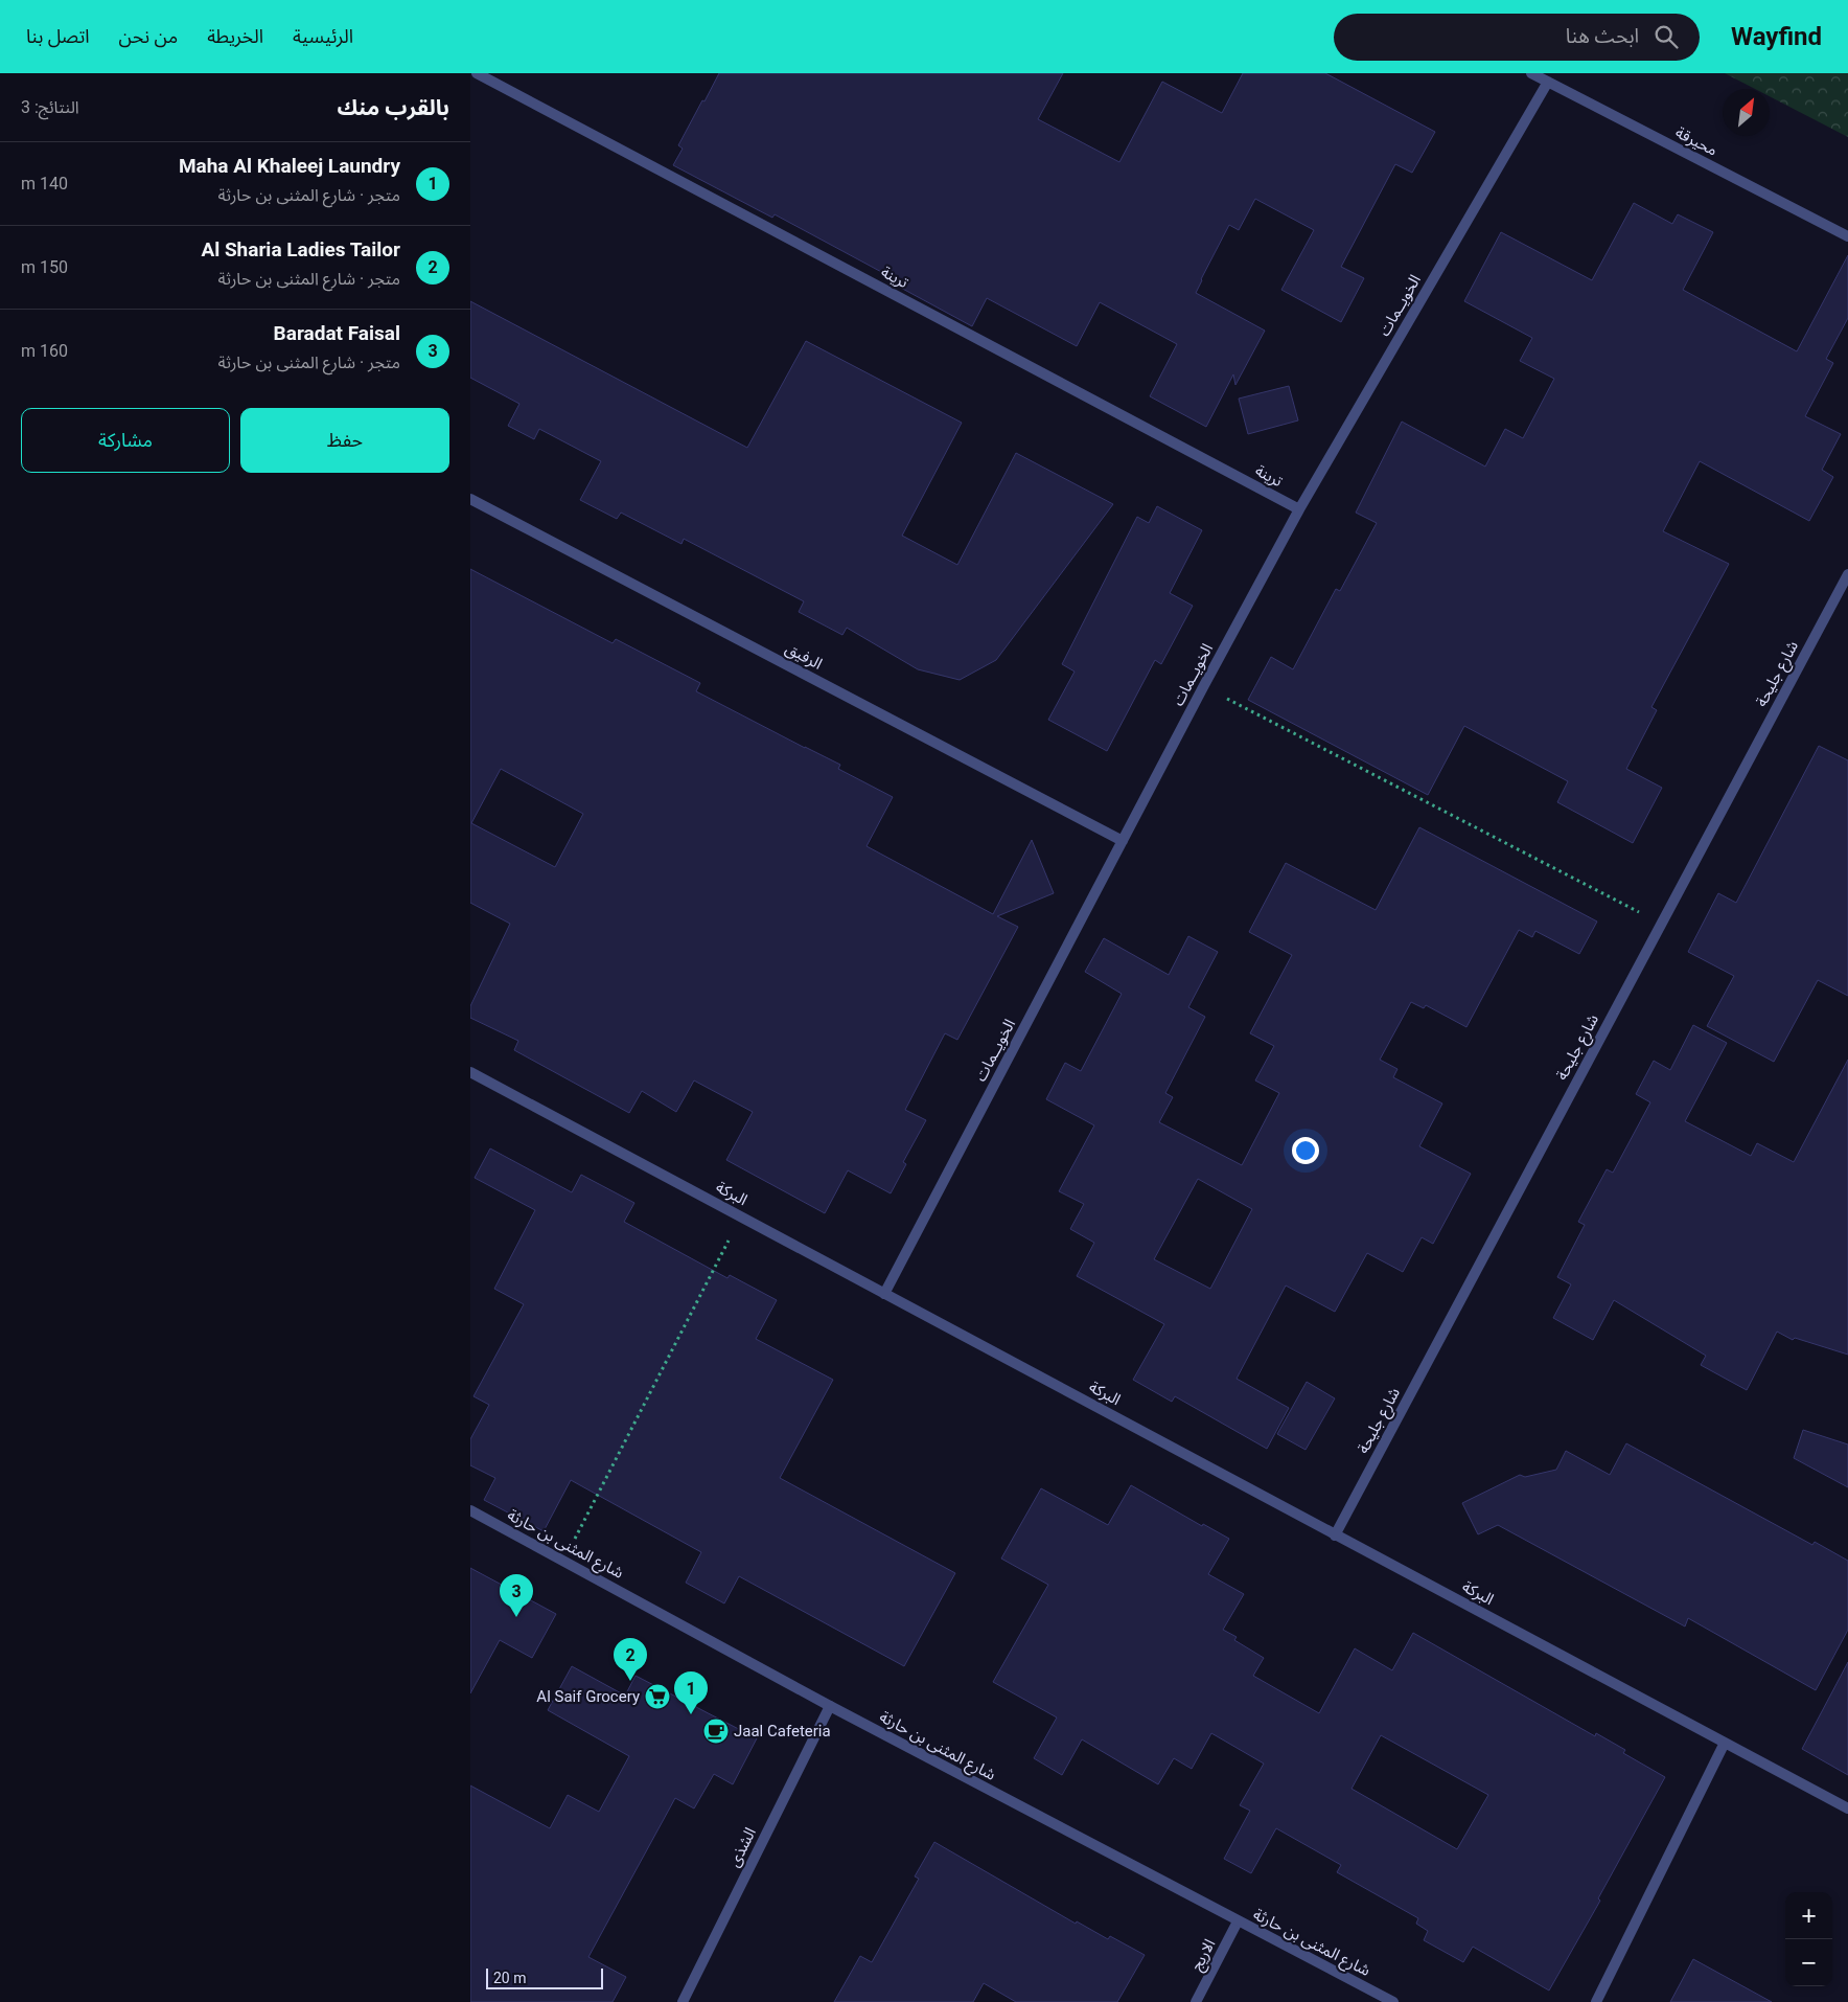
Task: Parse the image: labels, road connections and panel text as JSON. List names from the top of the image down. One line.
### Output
{"streets":{"street":["محيرقة","ترينة","الخويــمات","الرفيق","شارع جليحة","البركة","شارع المثنى بن حارثة","الشذى","الاريج"]},"crossings":[["محيرقة","الخويــمات"],["ترينة","الخويــمات"],["الخويــمات","الرفيق"],["الخويــمات","البركة"],["شارع جليحة","البركة"],["شارع المثنى بن حارثة","الشذى"],["شارع المثنى بن حارثة","الاريج"]],"places":{"supermarket":["Al Saif Grocery"],"cafe":["Jaal Cafeteria"]},"scale_bar":"20 m","north":"top right","page":{"header":"Wayfind","search":"ابحث هنا","nav":["الرئيسية","الخريطة","من نحن","اتصل بنا"],"heading":["بالقرب منك","النتائج: 3"],"list":[{"mark":"1","name":"Maha Al Khaleej Laundry","note":"متجر · شارع المثنى بن حارثة","value":"140 m"},{"mark":"2","name":"Al Sharia Ladies Tailor","note":"متجر · شارع المثنى بن حارثة","value":"150 m"},{"mark":"3","name":"Baradat Faisal","note":"متجر · شارع المثنى بن حارثة","value":"160 m"}],"buttons":["حفظ","مشاركة"],"pins":["3","2","1"],"map_buttons":["+","−"],"scale":"20 m"}}
